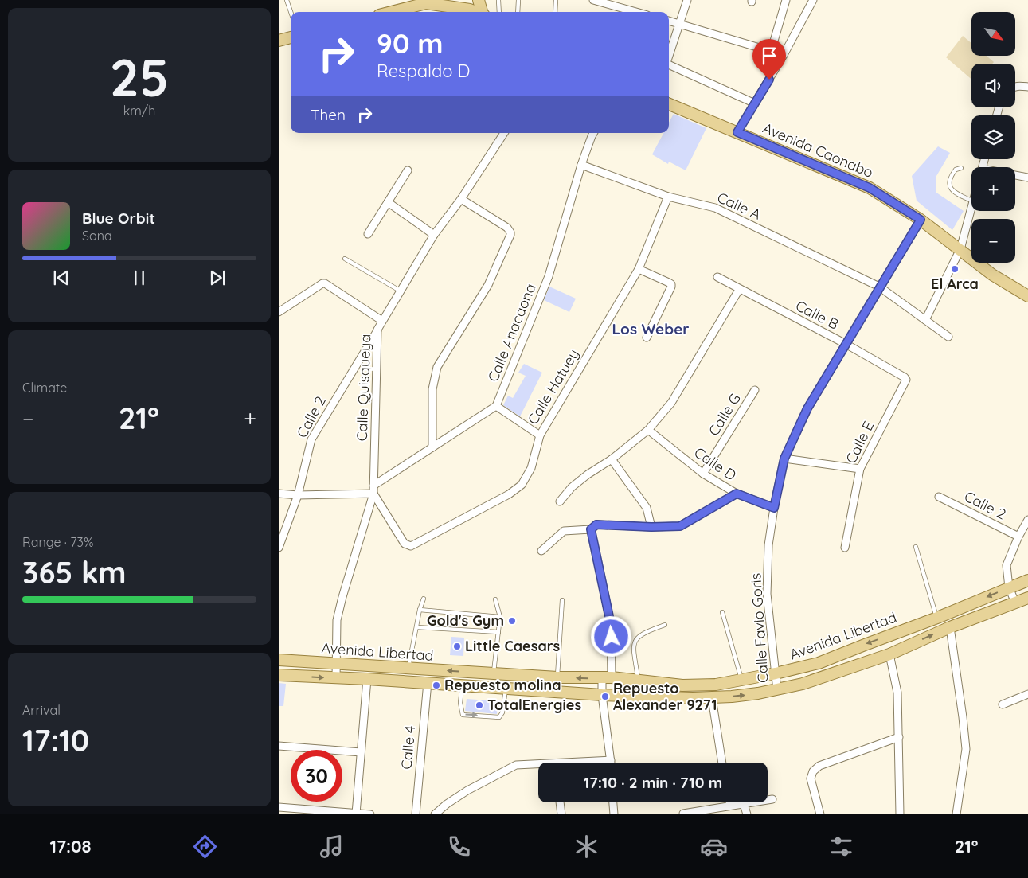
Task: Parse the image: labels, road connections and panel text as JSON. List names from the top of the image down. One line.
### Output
{"streets":{"main road":["Avenida Caonabo","Avenida Libertad"],"street":["Calle A","Calle B","Calle Anacaona","Calle Hatuey","Calle Quisqueya","Calle G","Calle 2","Calle E","Calle D","Calle Favio Goris","Calle 4"]},"crossings":[["Avenida Caonabo","Calle Favio Goris"],["Calle A","Calle Anacaona"],["Calle A","Calle Hatuey"],["Calle A","Calle Favio Goris"],["Calle B","Calle E"],["Calle B","Calle Favio Goris"],["Calle Hatuey","Calle Quisqueya"],["Calle Quisqueya","Calle 2"],["Calle Quisqueya","Avenida Libertad"],["Calle G","Calle D"],["Calle D","Calle Favio Goris"],["Calle Favio Goris","Avenida Libertad"],["Avenida Libertad","Calle 4"]],"districts":["Los Weber"],"places":["El Arca","Gold's Gym","Little Caesars","Repuesto molina","Repuesto Alexander 9271","TotalEnergies"],"north":"bottom right","page":{"tile":[["25","km/h"],"Climate",["Range · 73%","365 km"],["Arrival","17:10"]],"map_buttons":["+","−"],"turn":["90 m","Respaldo D"],"then":"Then","song":["Blue Orbit","Sona"],"heat":["−","21°","+"],"limit":"30","trip":"17:10 · 2 min · 710 m","tabs":["17:08","21°"]}}
